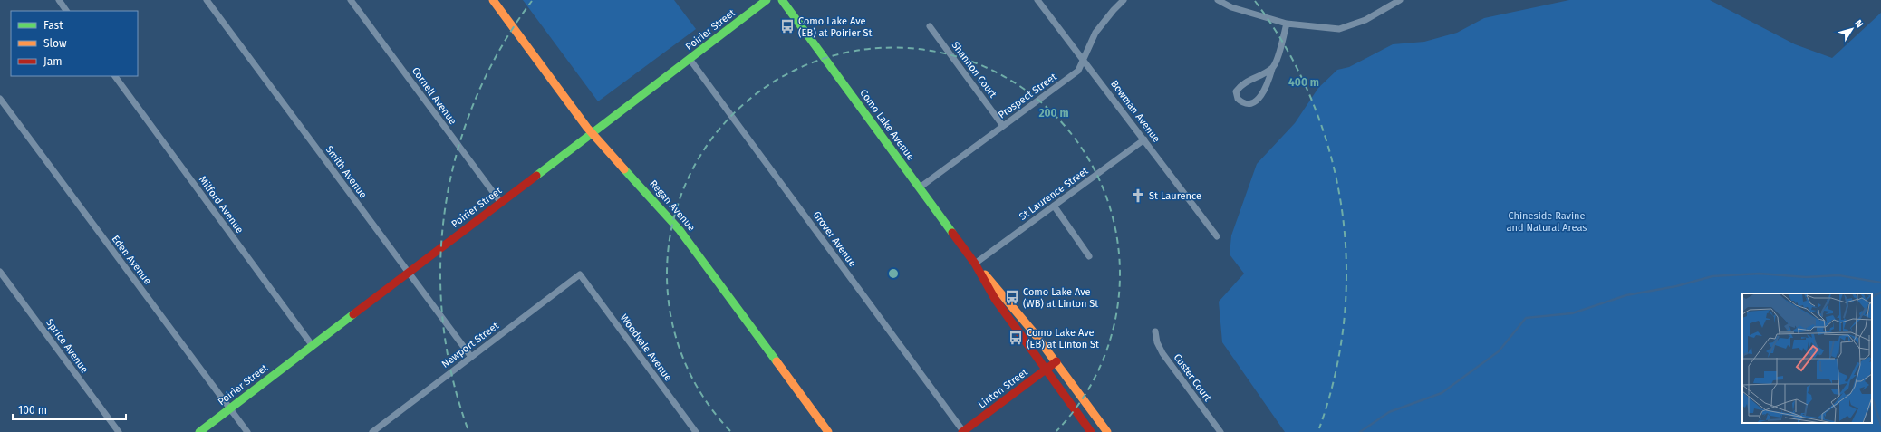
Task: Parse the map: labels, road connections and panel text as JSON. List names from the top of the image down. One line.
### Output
{"streets":{"street":["Poirier Street","Shannon Court","Cornell Avenue","Prospect Street","Bowman Avenue","Como Lake Avenue","Smith Avenue","St Laurence Street","Milford Avenue","Regan Avenue","Grover Avenue","Eden Avenue","Newport Street","Sprice Avenue","Woodvale Avenue","Custer Court","Linton Street"]},"crossings":[["Poirier Street","Cornell Avenue"],["Poirier Street","Smith Avenue"],["Poirier Street","Milford Avenue"],["Poirier Street","Regan Avenue"],["Poirier Street","Grover Avenue"],["Poirier Street","Eden Avenue"],["Shannon Court","Prospect Street"],["Prospect Street","Bowman Avenue"],["Prospect Street","Como Lake Avenue"],["Bowman Avenue","St Laurence Street"],["Como Lake Avenue","St Laurence Street"],["Como Lake Avenue","Linton Street"],["Smith Avenue","Newport Street"],["Grover Avenue","Linton Street"],["Newport Street","Woodvale Avenue"]],"parks":["Chineside Ravine and Natural Areas"],"places":{"bus stop":["Como Lake Ave (EB) at Poirier St","Como Lake Ave (WB) at Linton St","Como Lake Ave (EB) at Linton St"],"church":["St Laurence"]},"legend":["Fast","Slow","Jam"],"scale_bar":"100 m","north":"top right","rings":["400 m","200 m"]}
